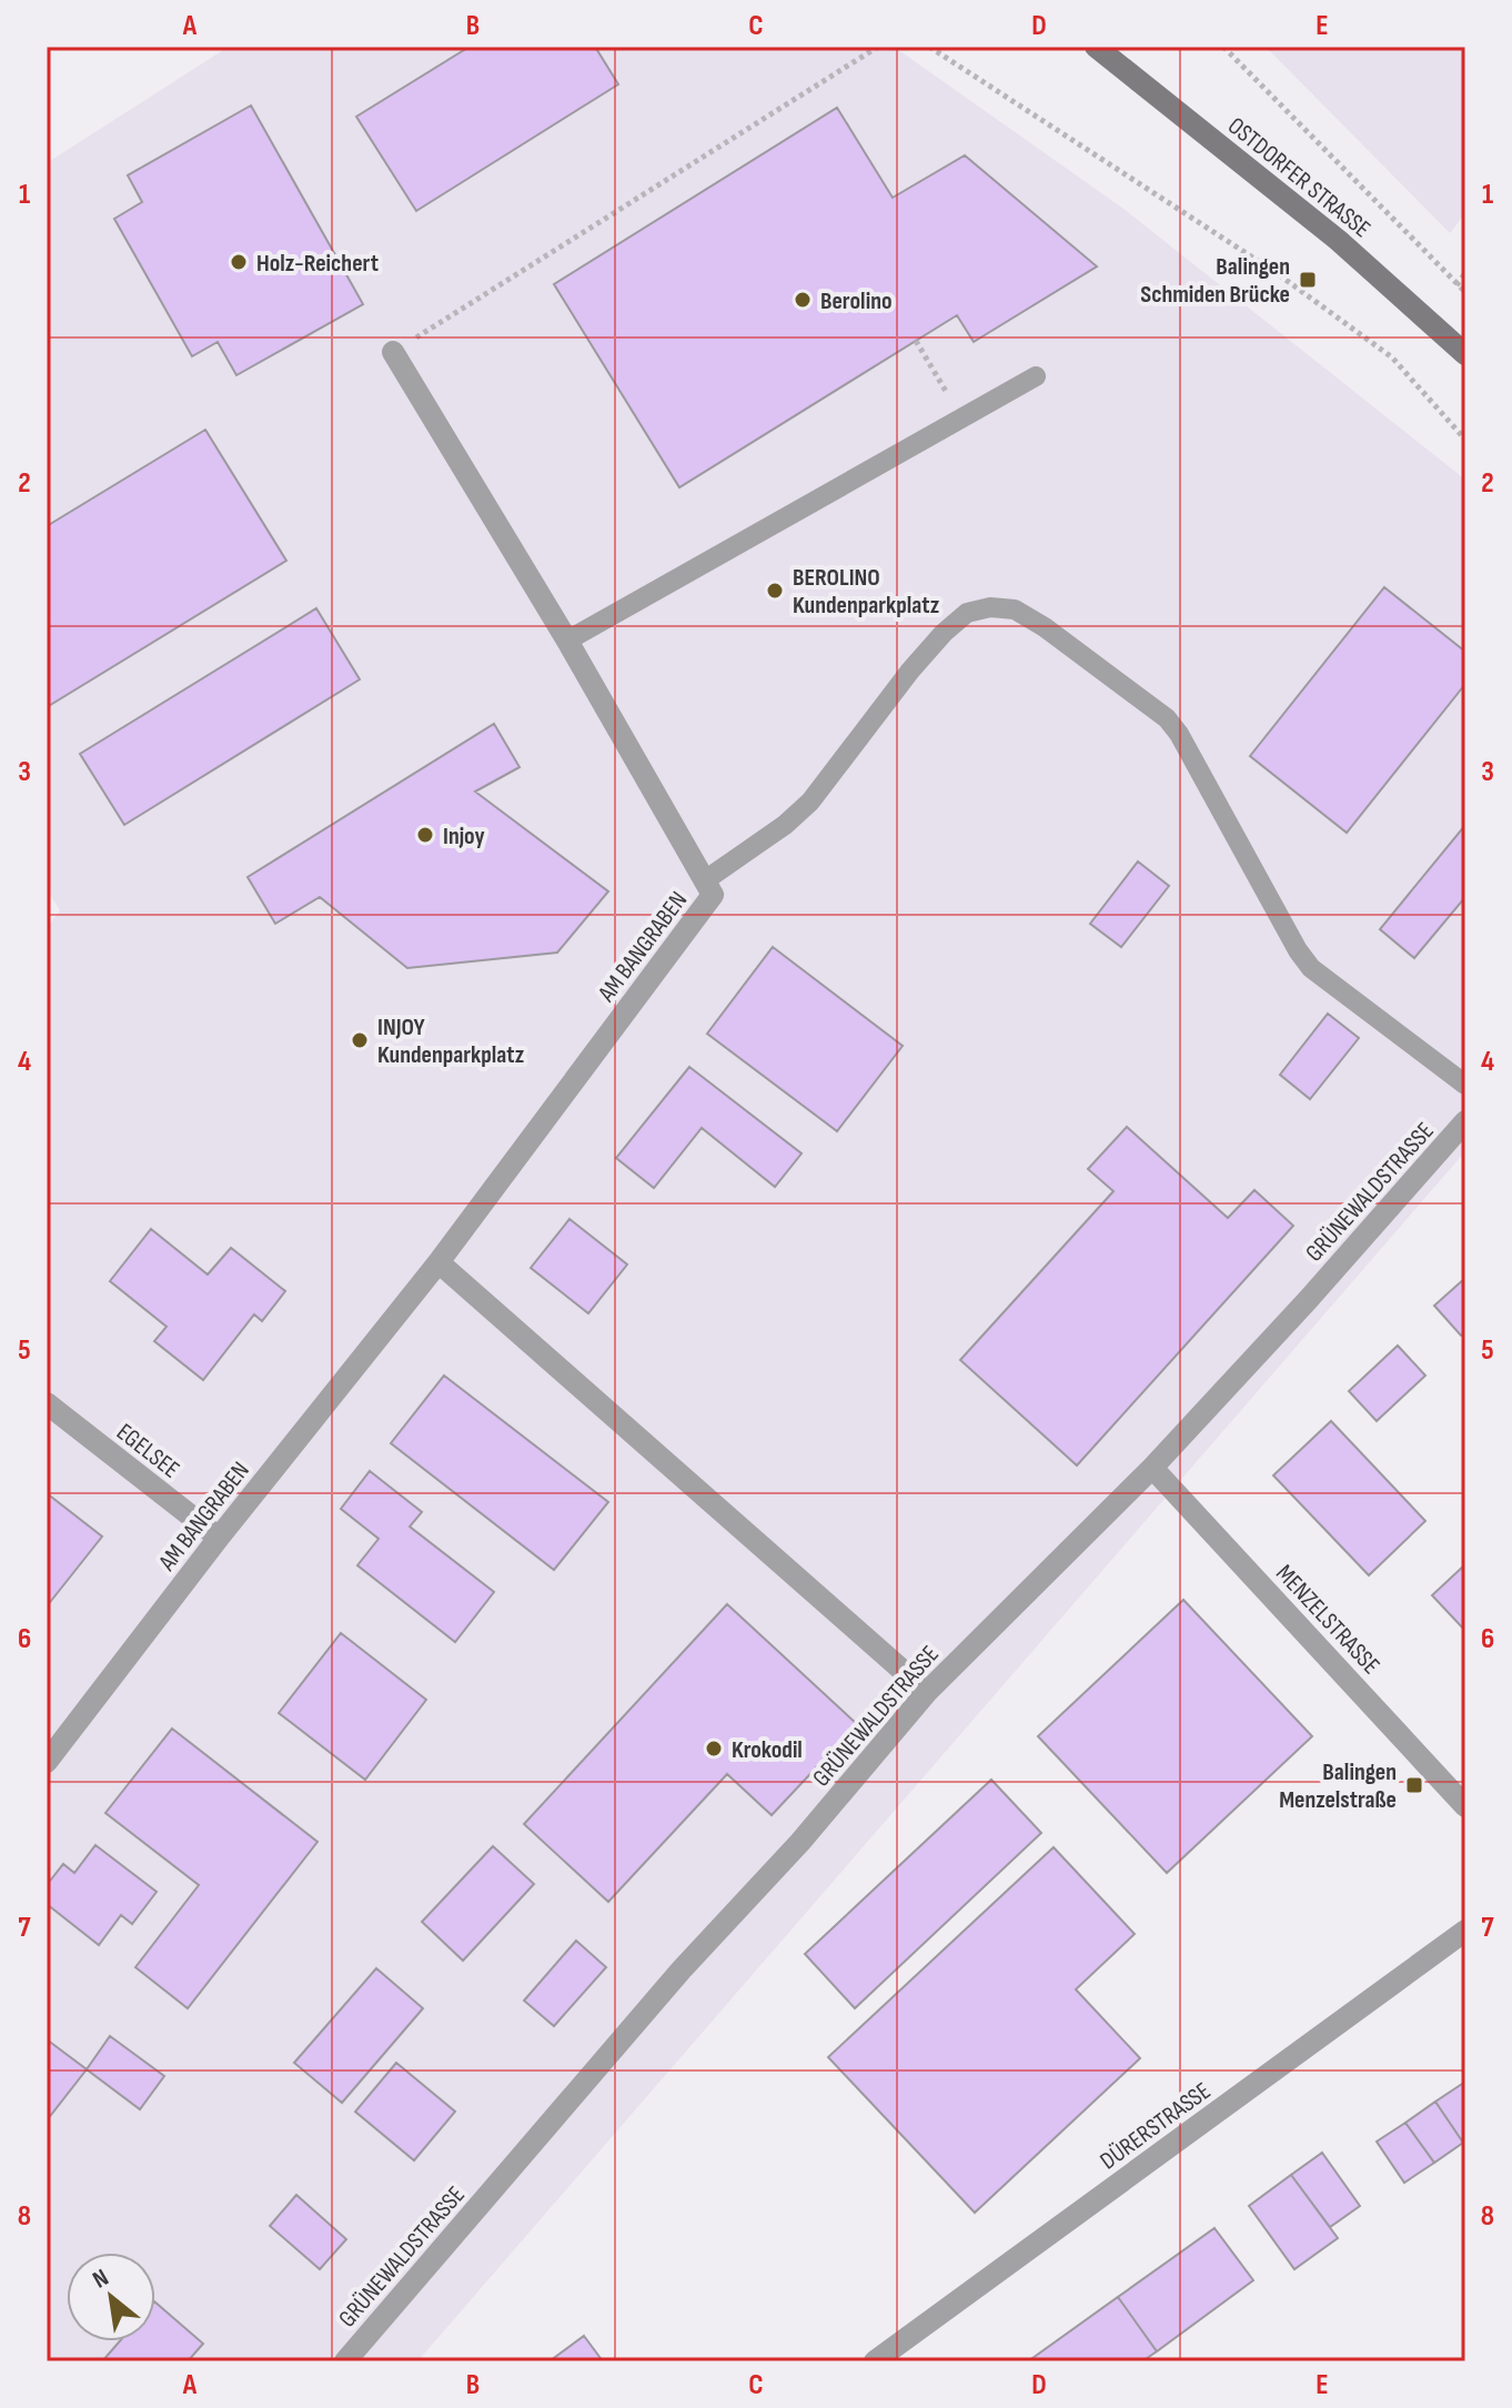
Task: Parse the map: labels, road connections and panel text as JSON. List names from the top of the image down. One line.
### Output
{"streets":{"main road":["OSTDORFER STRASSE"],"street":["AM BANGRABEN","GRÜNEWALDSTRASSE","EGELSEE","MENZELSTRASSE","DÜRERSTRASSE"]},"crossings":[["AM BANGRABEN","EGELSEE"],["GRÜNEWALDSTRASSE","MENZELSTRASSE"]],"places":{"other":["Holz-Reichert","Berolino","BEROLINO Kundenparkplatz","Injoy","INJOY Kundenparkplatz","Krokodil"],"transit":["Balingen Schmiden Brücke","Balingen Menzelstraße"]},"north":"top left","grid":{"columns":["A","B","C","D","E"],"rows":["1","2","3","4","5","6","7","8"]}}
